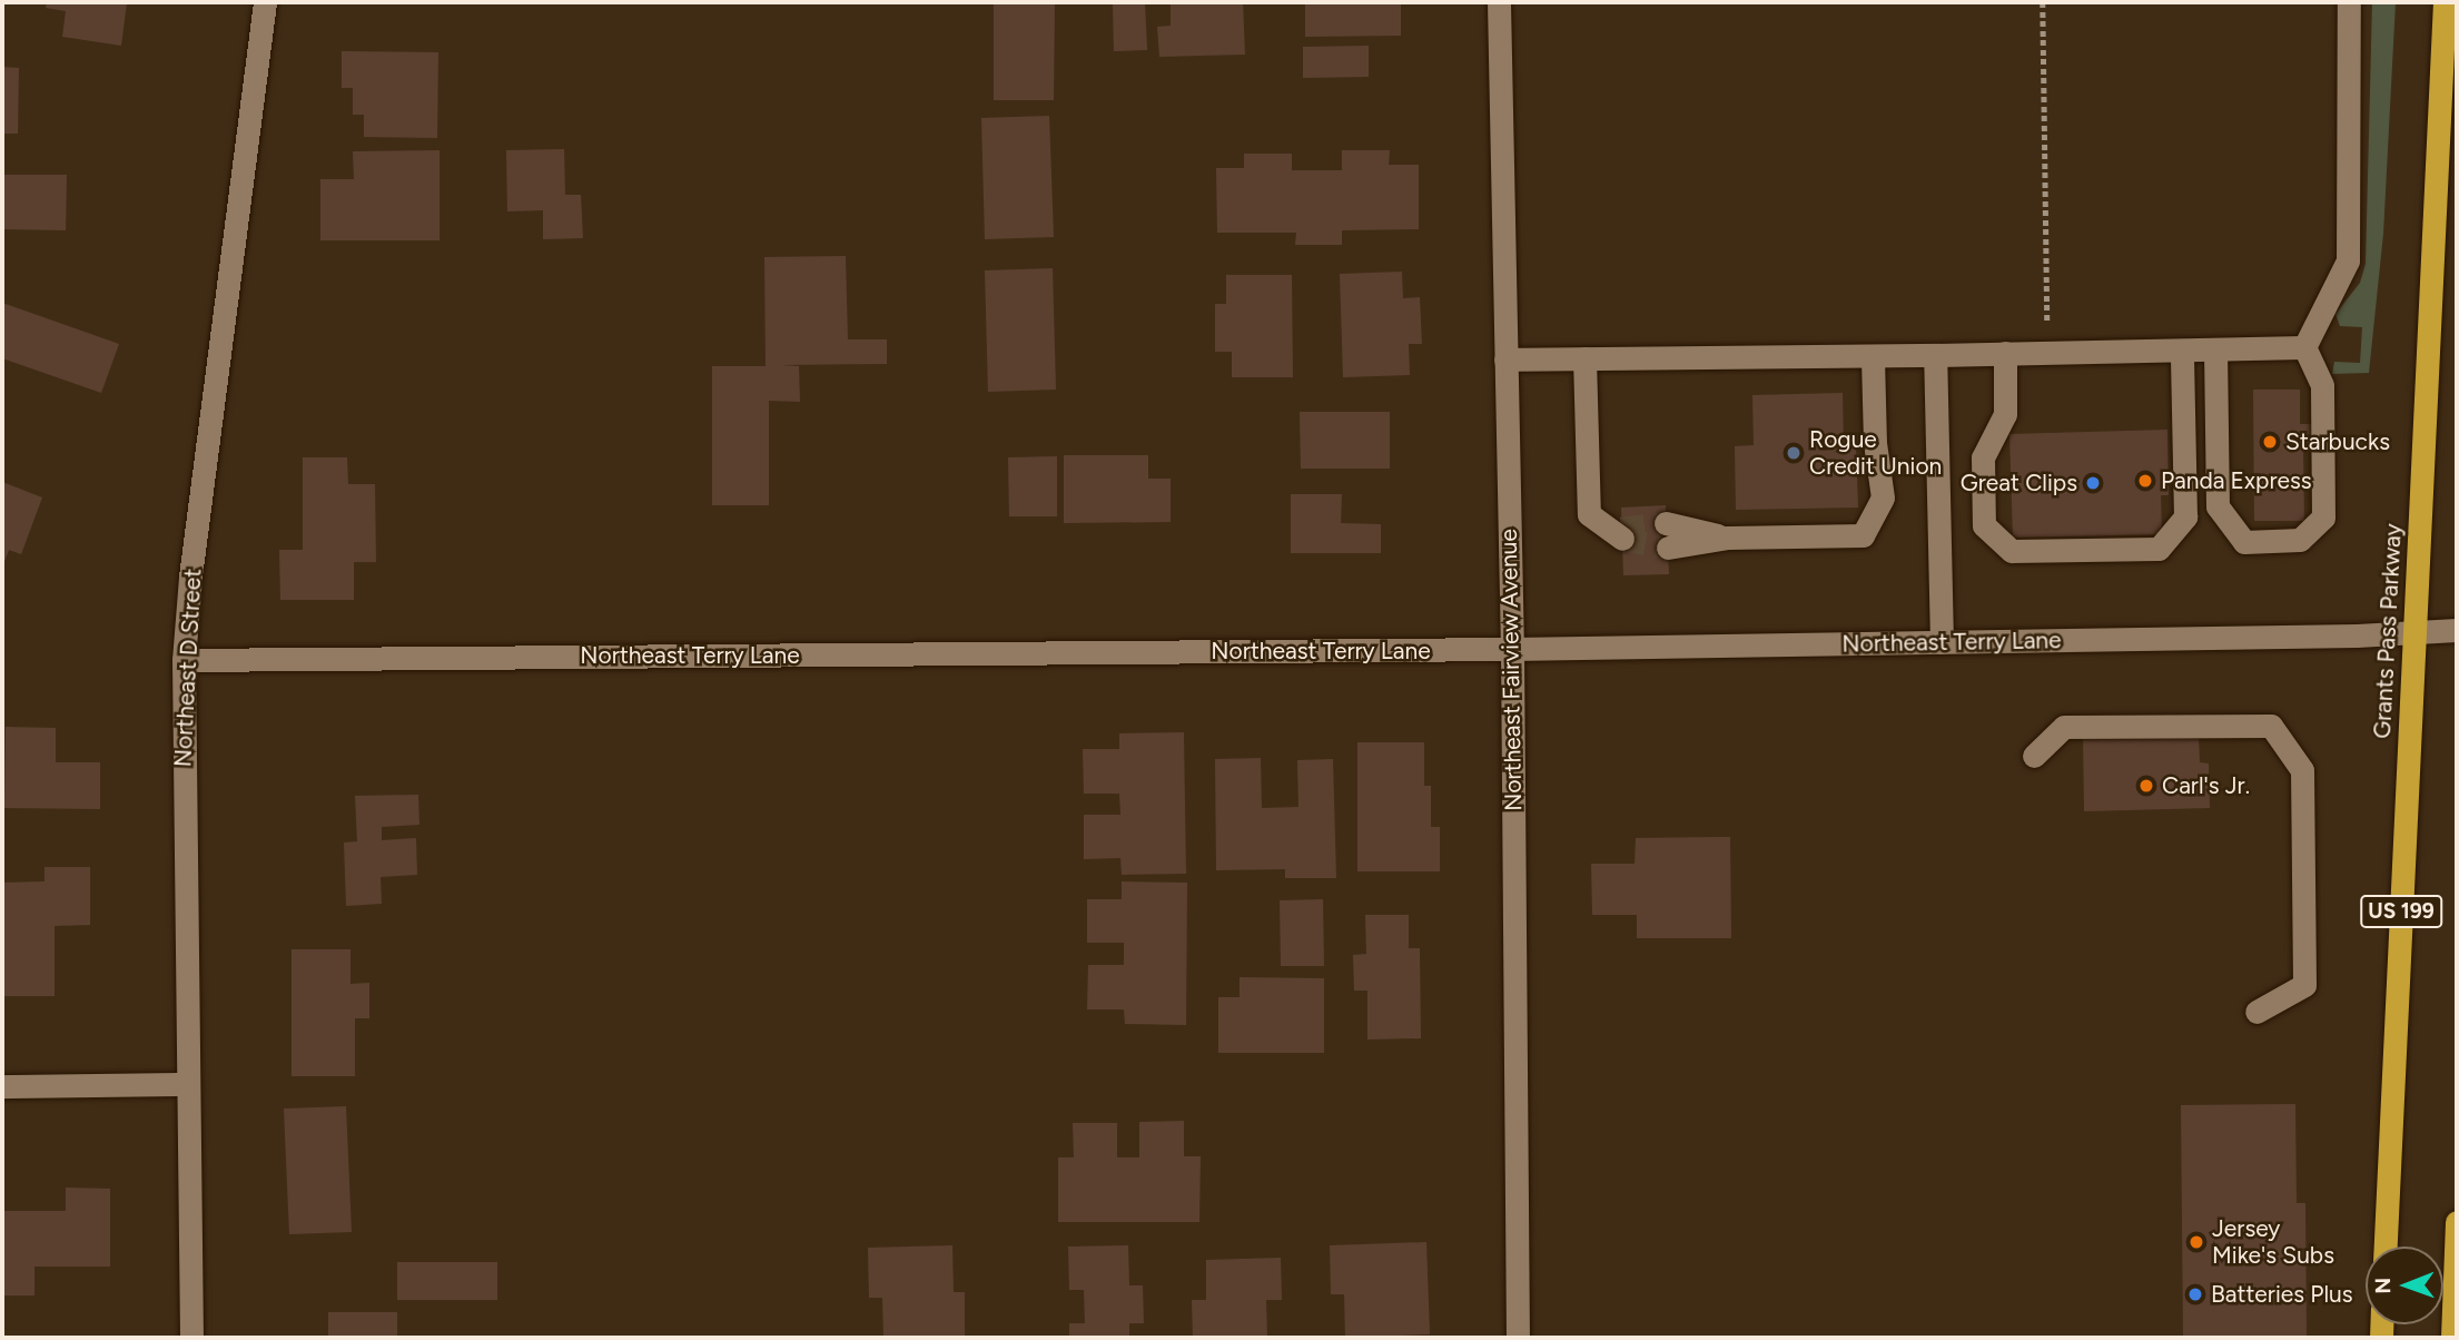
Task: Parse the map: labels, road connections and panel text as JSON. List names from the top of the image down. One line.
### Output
{"streets":{"highway":["Grants Pass Parkway","US 199"],"street":["Northeast Terry Lane","Northeast D Street","Northeast Fairview Avenue"]},"crossings":[["Grants Pass Parkway","Northeast Terry Lane"],["Northeast Terry Lane","Northeast D Street"],["Northeast Terry Lane","Northeast Fairview Avenue"]],"places":["Starbucks","Rogue Credit Union","Panda Express","Great Clips","Carl's Jr.","Jersey Mike's Subs","Batteries Plus"],"north":"left"}
